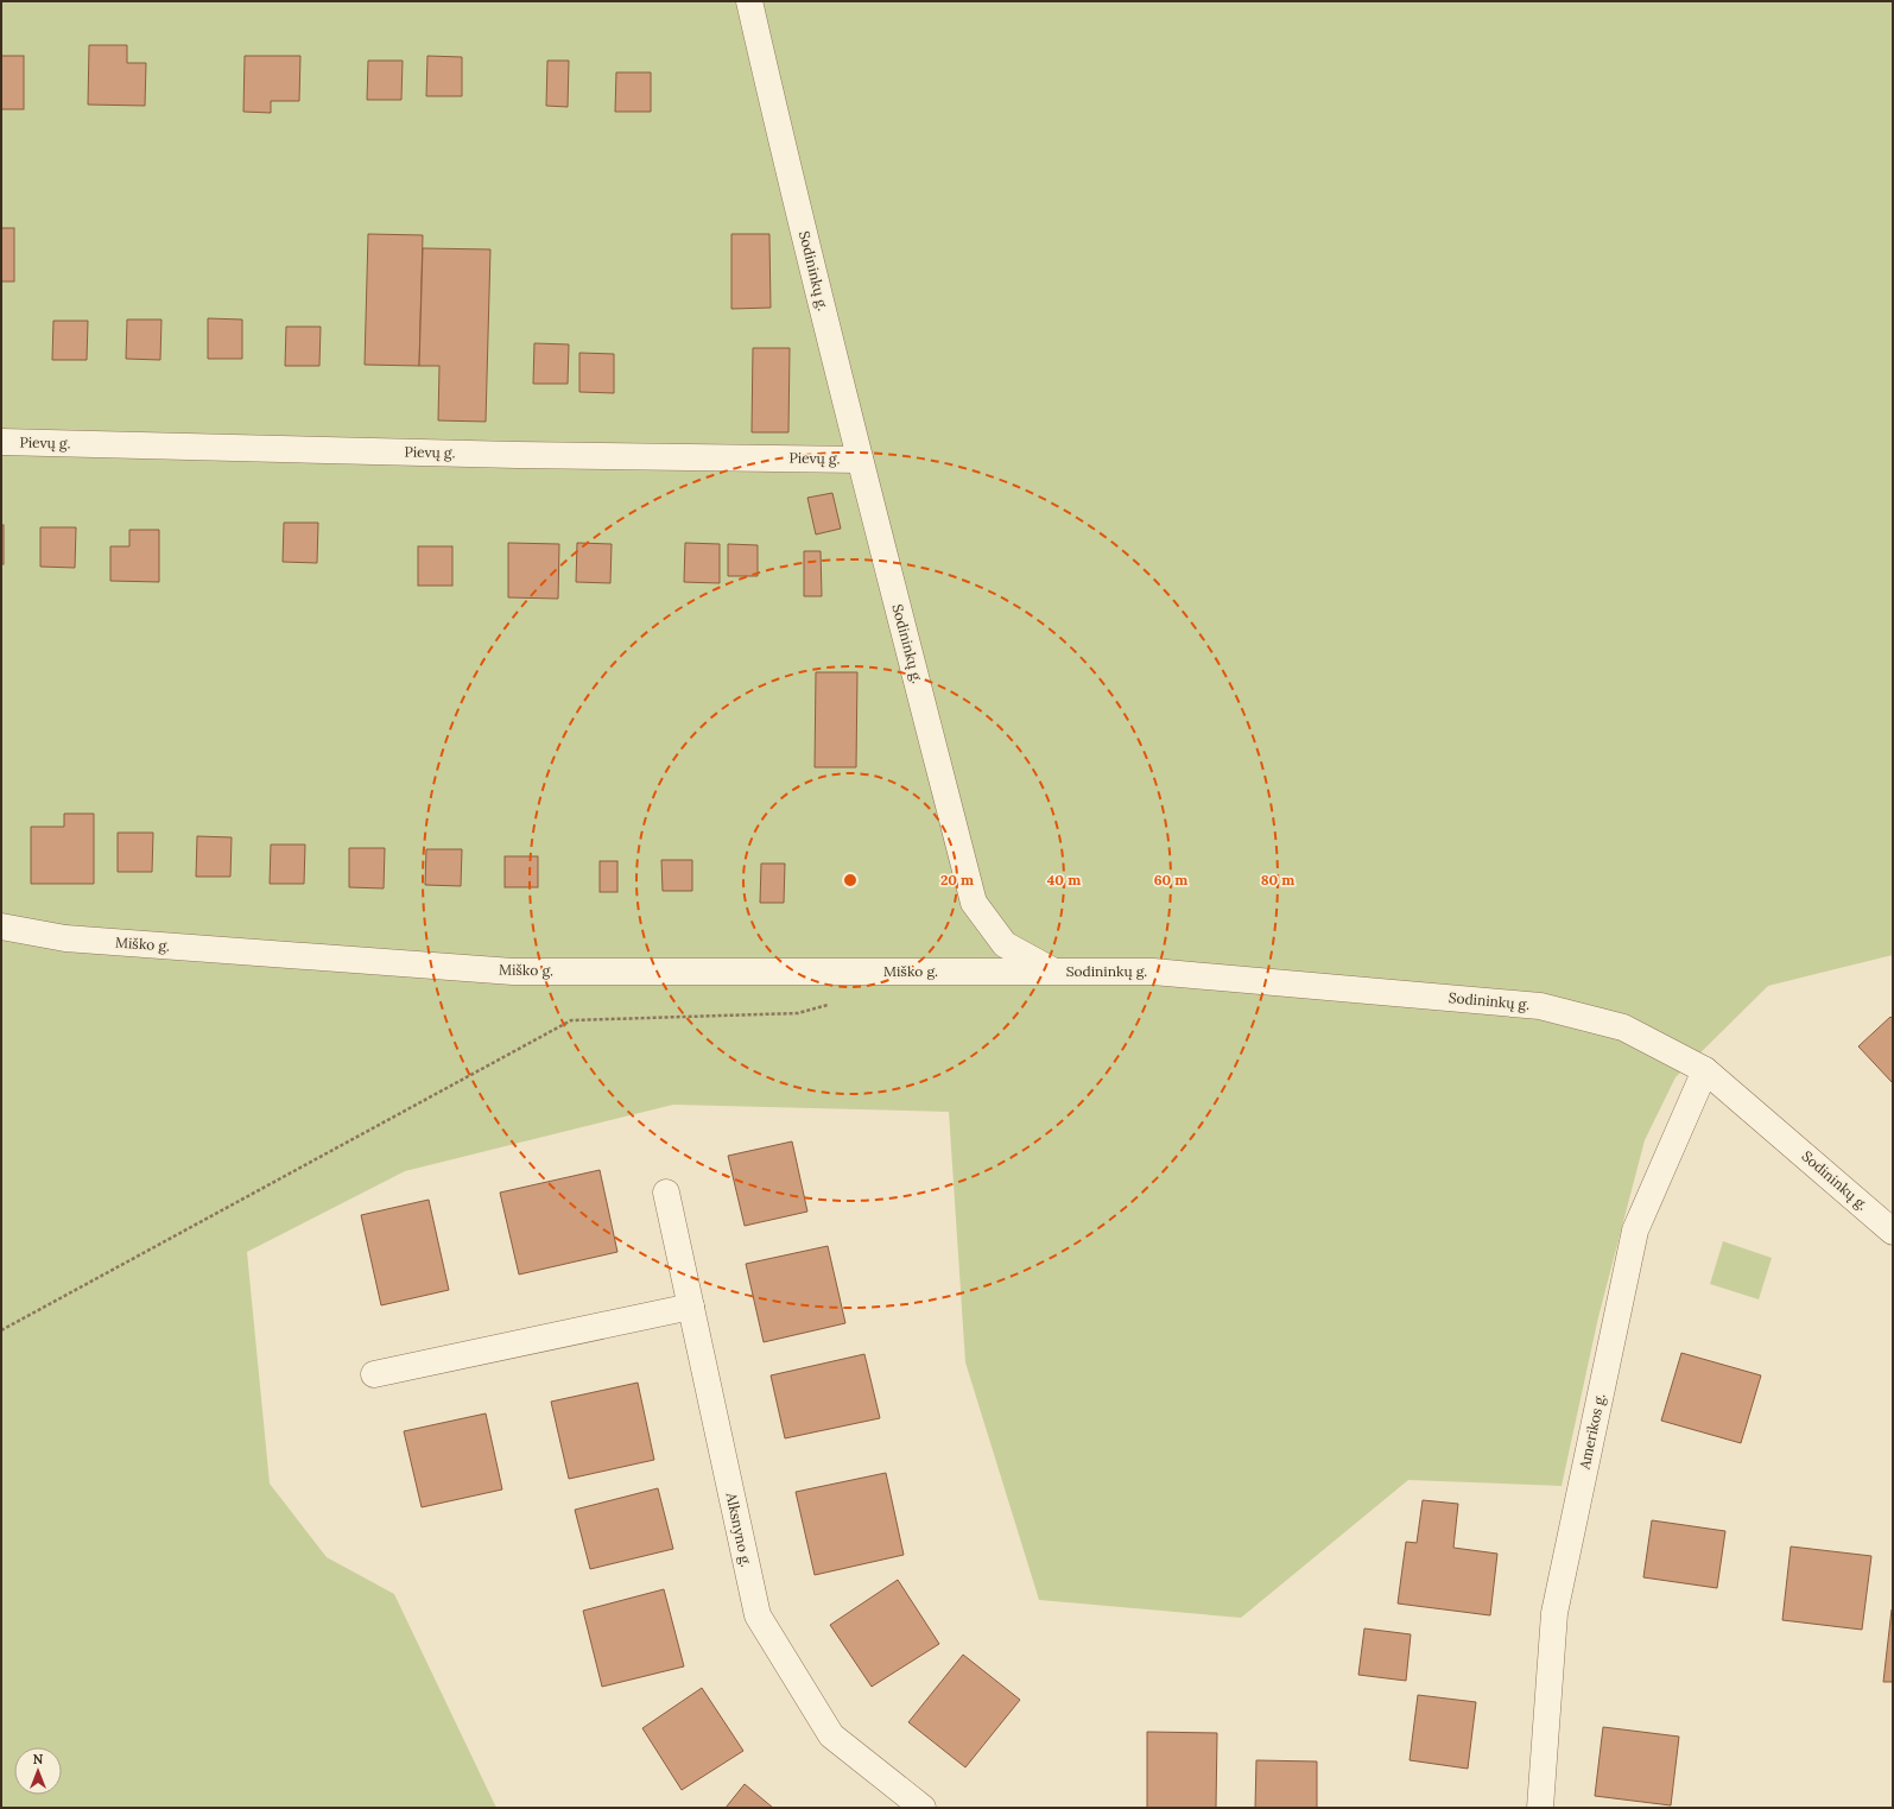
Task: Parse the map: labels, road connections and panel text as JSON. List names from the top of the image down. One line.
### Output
{"streets":{"street":["Sodininkų g.","Pievų g.","Miško g.","Amerikos g.","Alksnyno g."]},"crossings":[["Sodininkų g.","Pievų g."],["Sodininkų g.","Miško g."],["Sodininkų g.","Amerikos g."]],"north":"top","rings":["20 m","40 m","60 m","80 m"]}
